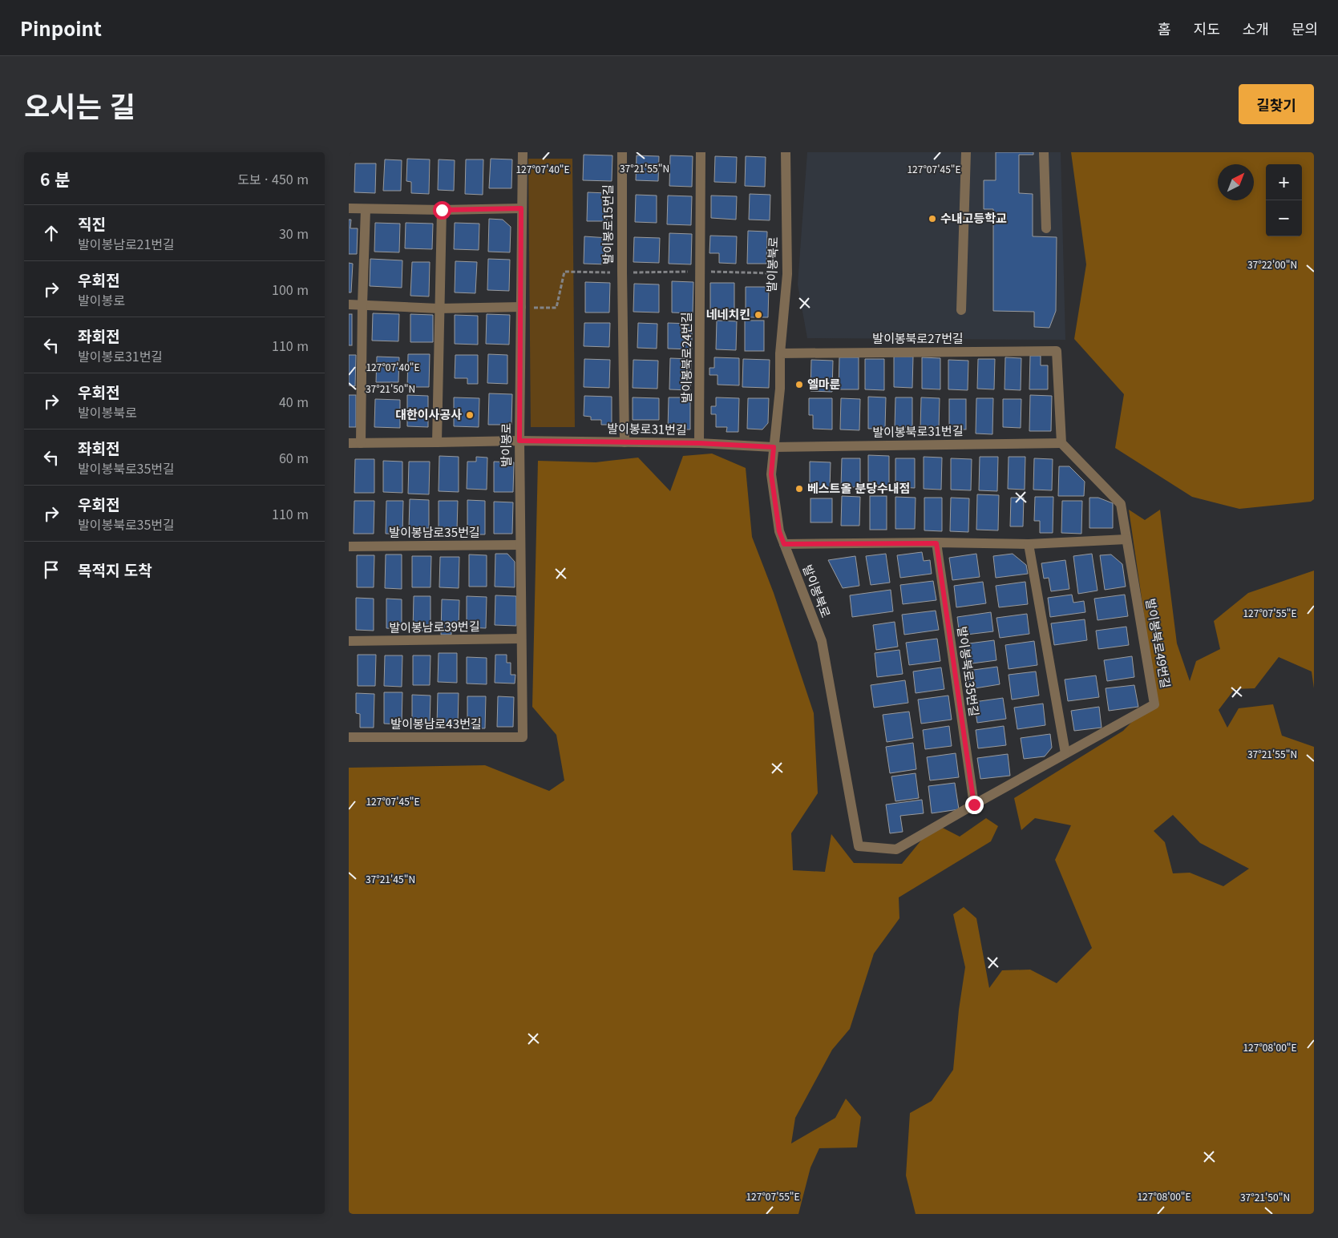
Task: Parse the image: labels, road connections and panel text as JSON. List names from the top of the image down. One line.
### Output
{"streets":{"street":["발이봉로15번길","발이봉북로","발이봉북로27번길","발이봉북로24번길","발이봉로31번길","발이봉북로31번길","발이봉로","발이봉남로35번길","발이봉남로39번길","발이봉북로49번길","발이봉북로35번길","발이봉남로43번길"]},"crossings":[["발이봉북로","발이봉북로27번길"],["발이봉북로","발이봉로31번길"],["발이봉북로","발이봉북로31번길"],["발이봉북로","발이봉북로49번길"],["발이봉북로27번길","발이봉북로31번길"],["발이봉북로27번길","발이봉북로49번길"],["발이봉북로24번길","발이봉로31번길"],["발이봉로31번길","발이봉북로31번길"],["발이봉로31번길","발이봉로"],["발이봉북로31번길","발이봉북로49번길"],["발이봉로","발이봉남로35번길"],["발이봉로","발이봉남로39번길"],["발이봉로","발이봉남로43번길"],["발이봉북로49번길","발이봉북로35번길"]],"places":["수내고등학교","네네치킨","엘마룬","대한이사공사","베스트올 분당수내점"],"north":"top right","page":{"header":"Pinpoint","nav":["홈","지도","소개","문의"],"title":"오시는 길","buttons":"길찾기","heading":["6 분","도보 · 450 m"],"map_buttons":["+","−"],"list":[["직진","발이봉남로21번길","30 m"],["우회전","발이봉로","100 m"],["좌회전","발이봉로31번길","110 m"],["우회전","발이봉북로","40 m"],["좌회전","발이봉북로35번길","60 m"],["우회전","발이봉북로35번길","110 m"],"목적지 도착"]},"coordinates":["37°21'55\"N","127°07'40\"E","127°07'45\"E","37°22'00\"N","37°21'50\"N","127°07'55\"E","37°21'45\"N","127°08'00\"E"]}
